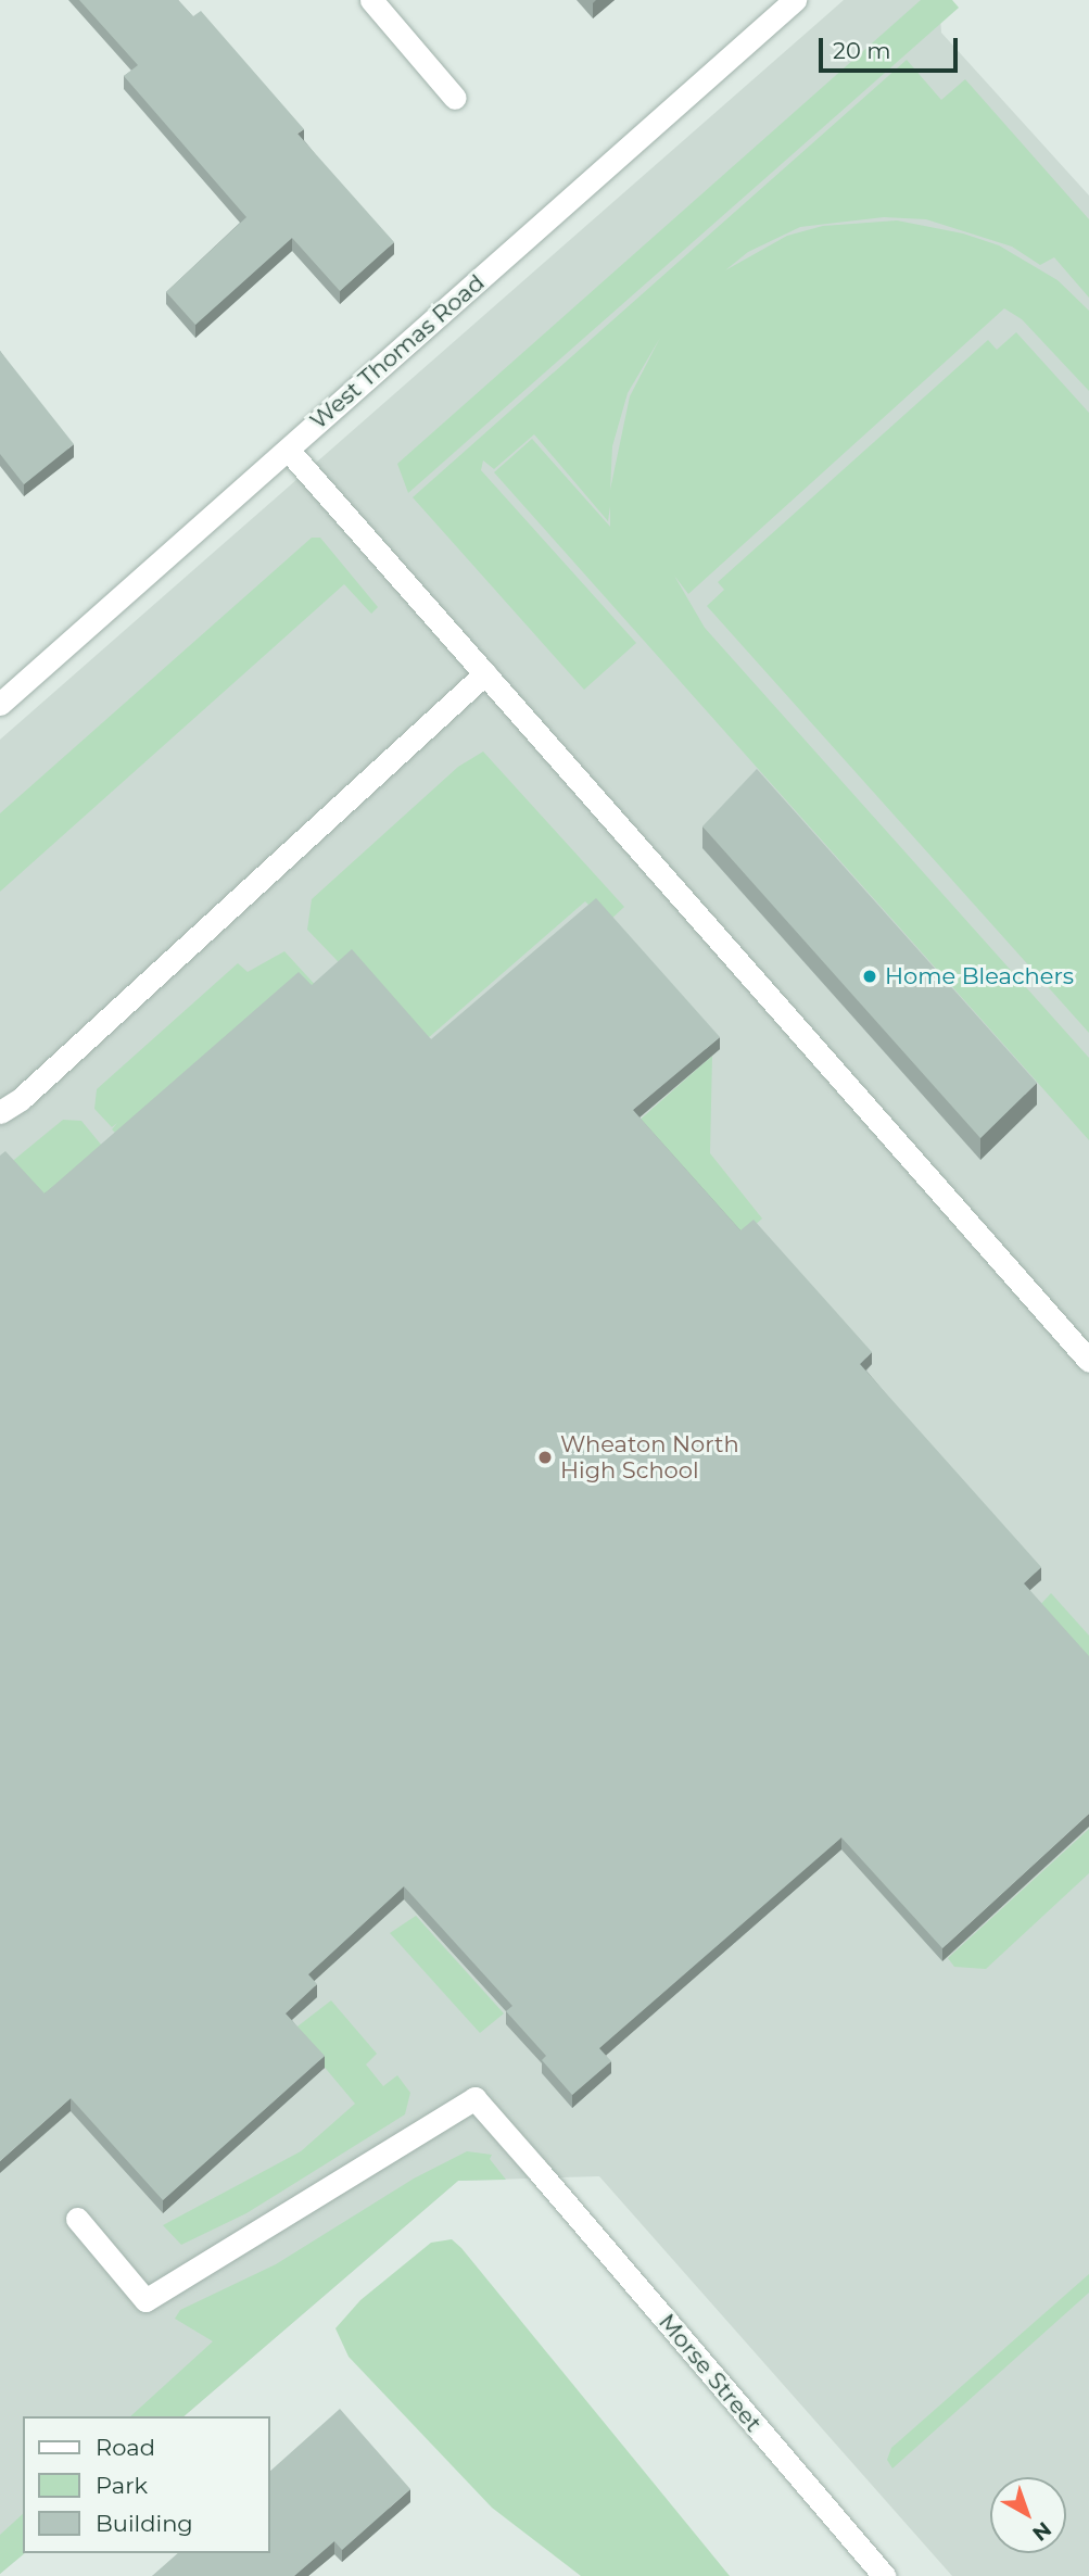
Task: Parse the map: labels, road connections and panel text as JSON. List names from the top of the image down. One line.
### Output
{"streets":{"street":["West Thomas Road","Morse Street"]},"places":["Home Bleachers","Wheaton North High School"],"legend":["Road","Park","Building"],"scale_bar":"20 m","north":"bottom right"}
